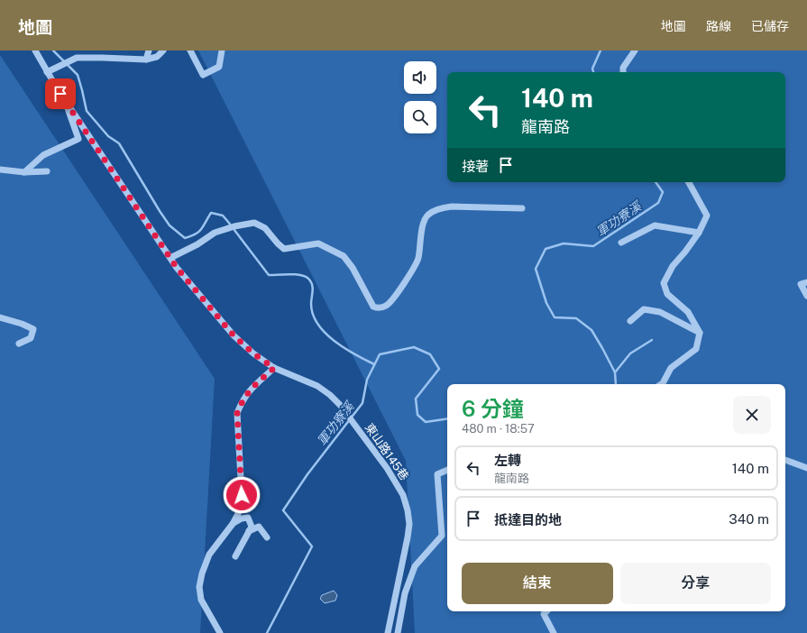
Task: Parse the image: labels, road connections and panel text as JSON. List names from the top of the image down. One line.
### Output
{"streets":{"street":["東山路145巷"]},"water":["軍功寮溪"],"page":{"header":"地圖","nav":["地圖","路線","已儲存"],"turn":["140 m","龍南路"],"then":"接著","heading":["6 分鐘","480 m · 18:57"],"list":[{"name":"左轉","note":"龍南路","value":"140 m"},{"name":"抵達目的地","value":"340 m"}],"buttons":["結束","分享"]}}
